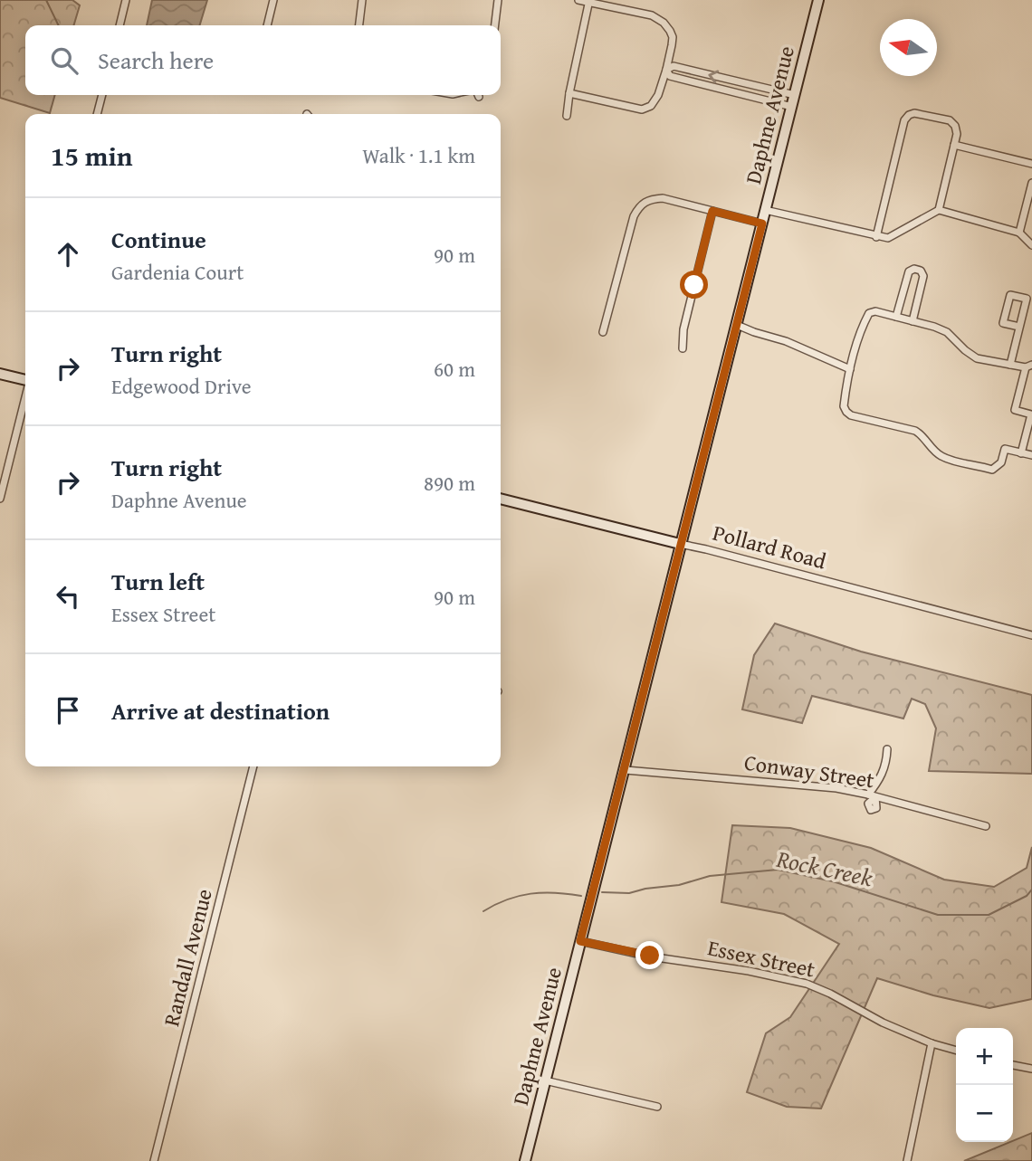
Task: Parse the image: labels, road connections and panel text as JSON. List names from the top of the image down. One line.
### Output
{"streets":{"street":["Daphne Avenue","Pollard Road","Conway Street","Randall Avenue","Essex Street"]},"crossings":[["Daphne Avenue","Pollard Road"],["Daphne Avenue","Conway Street"],["Daphne Avenue","Essex Street"]],"water":["Rock Creek"],"north":"left","page":{"search":"Search here","heading":["15 min","Walk · 1.1 km"],"list":[["Continue","Gardenia Court","90 m"],["Turn right","Edgewood Drive","60 m"],["Turn right","Daphne Avenue","890 m"],["Turn left","Essex Street","90 m"],"Arrive at destination"],"map_buttons":["+","−"]}}
